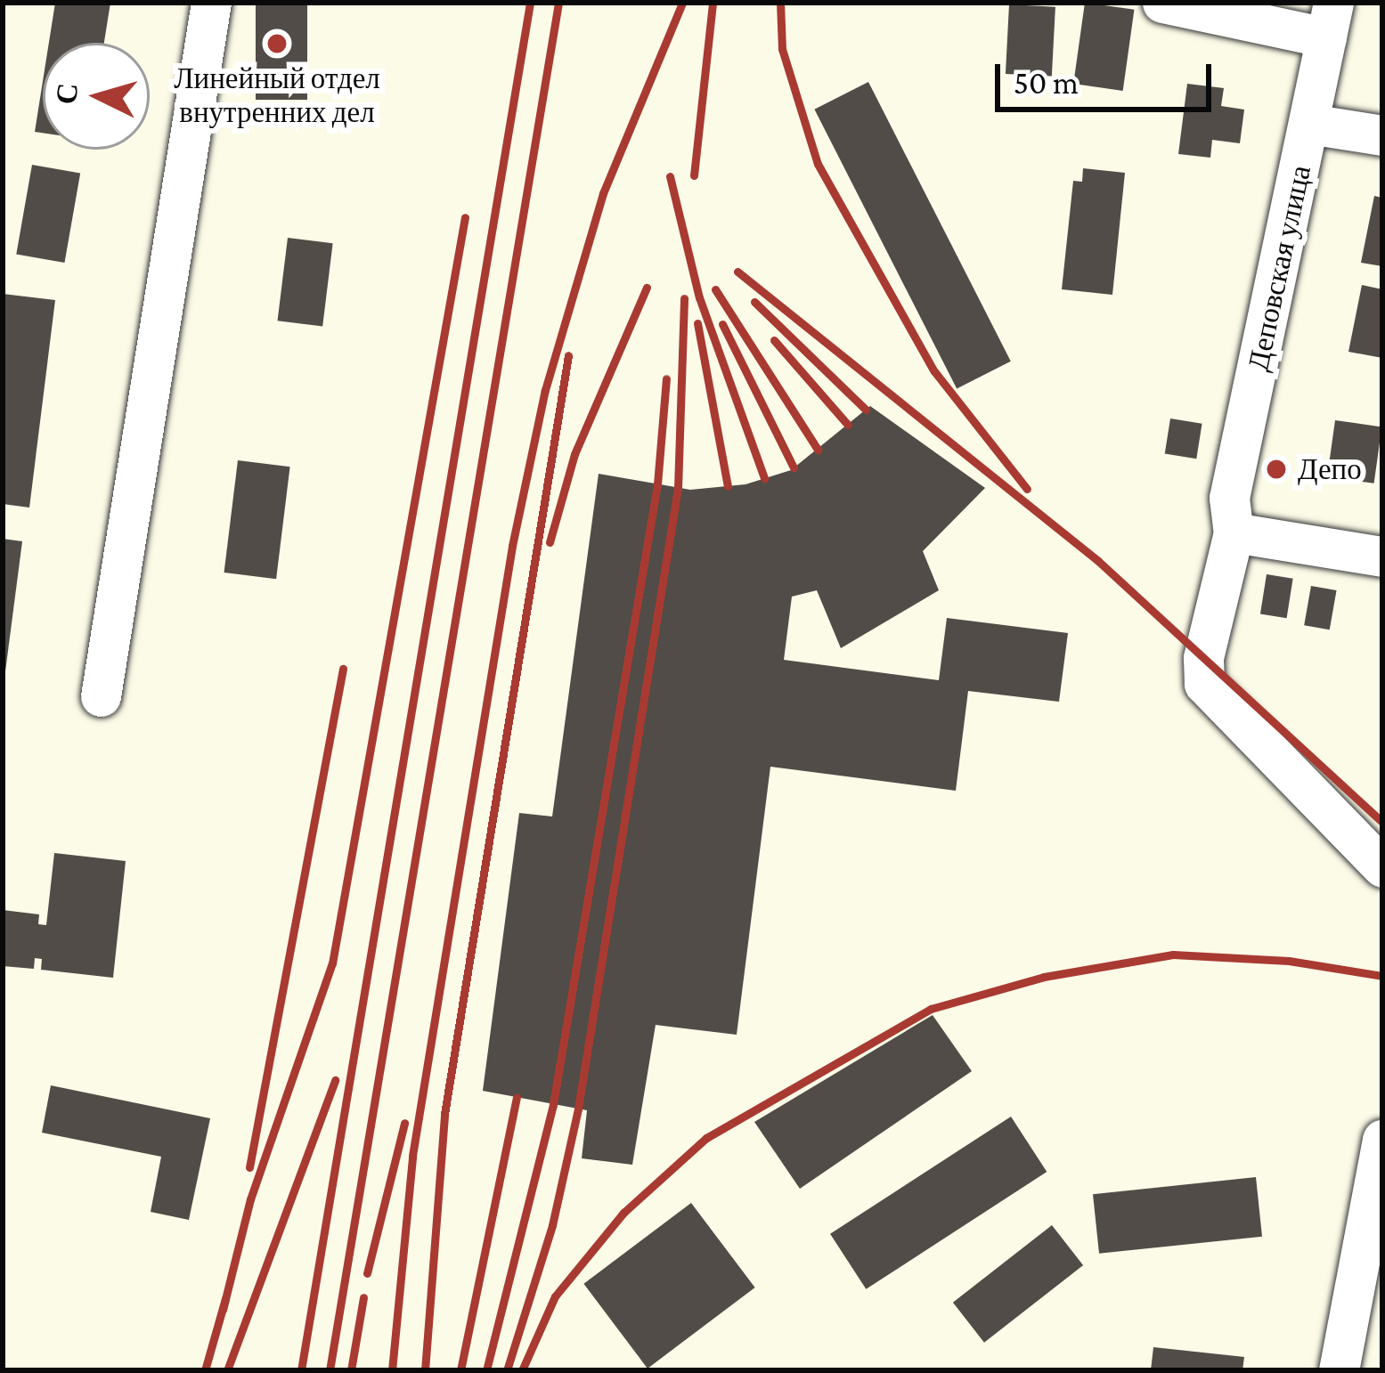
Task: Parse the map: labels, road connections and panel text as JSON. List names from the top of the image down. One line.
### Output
{"streets":{"street":["Деповская улица"]},"places":["Линейный отдел внутренних дел","Депо"],"scale_bar":"50 m","north":"left"}
